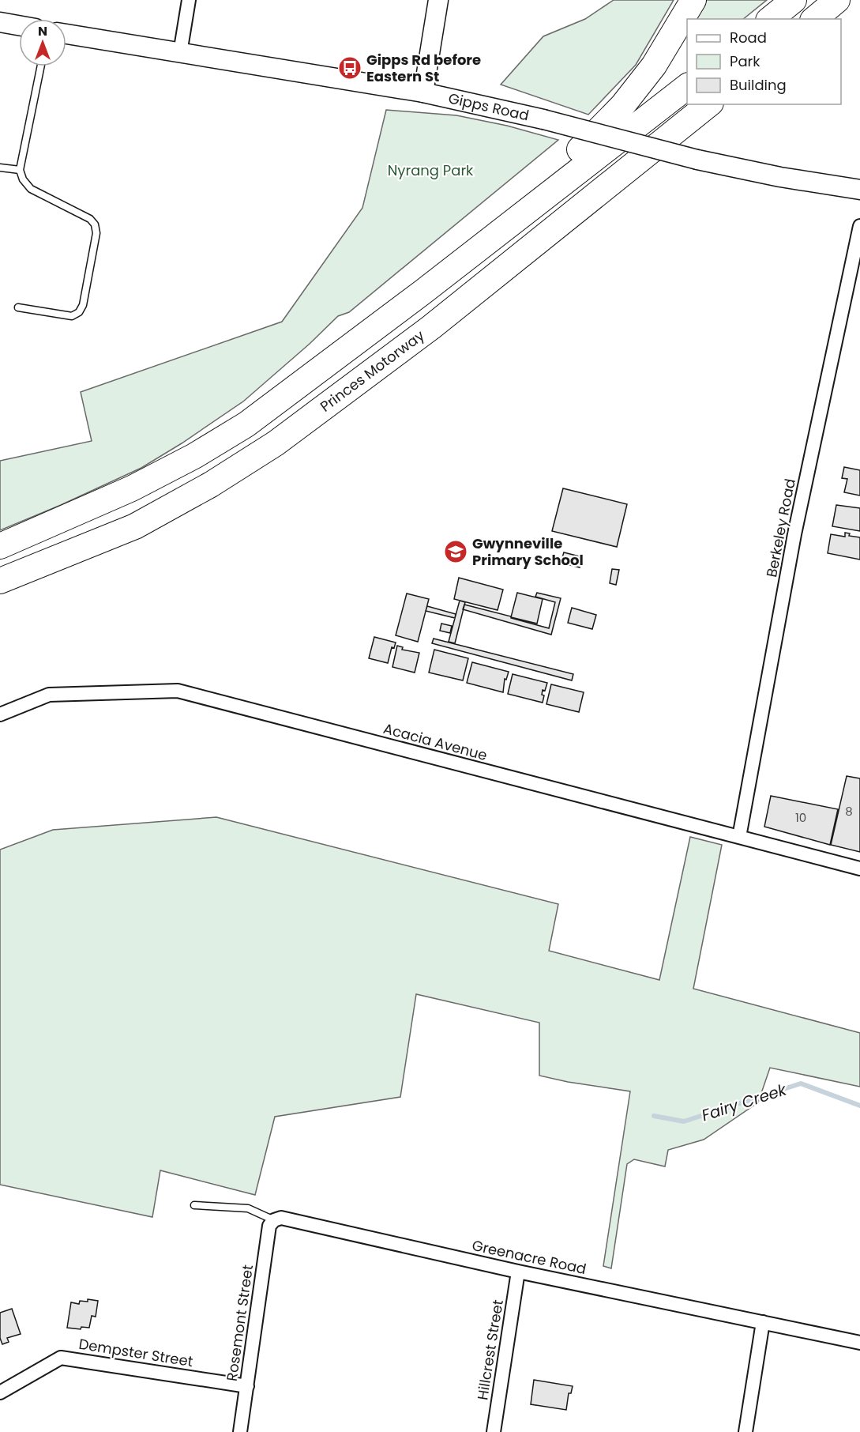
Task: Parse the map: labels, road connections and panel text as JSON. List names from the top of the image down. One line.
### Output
{"streets":{"highway":["Princes Motorway"],"main road":["Gipps Road"],"street":["Berkeley Road","Acacia Avenue","Greenacre Road","Rosemont Street","Hillcrest Street","Dempster Street"]},"crossings":[["Berkeley Road","Acacia Avenue"],["Greenacre Road","Rosemont Street"],["Greenacre Road","Hillcrest Street"],["Rosemont Street","Dempster Street"]],"water":["Fairy Creek"],"parks":["Nyrang Park"],"places":{"bus stop":["Gipps Rd before Eastern St"],"school or university":["Gwynneville Primary School"]},"house_numbers":["8","10"],"legend":["Road","Park","Building"],"north":"top"}
